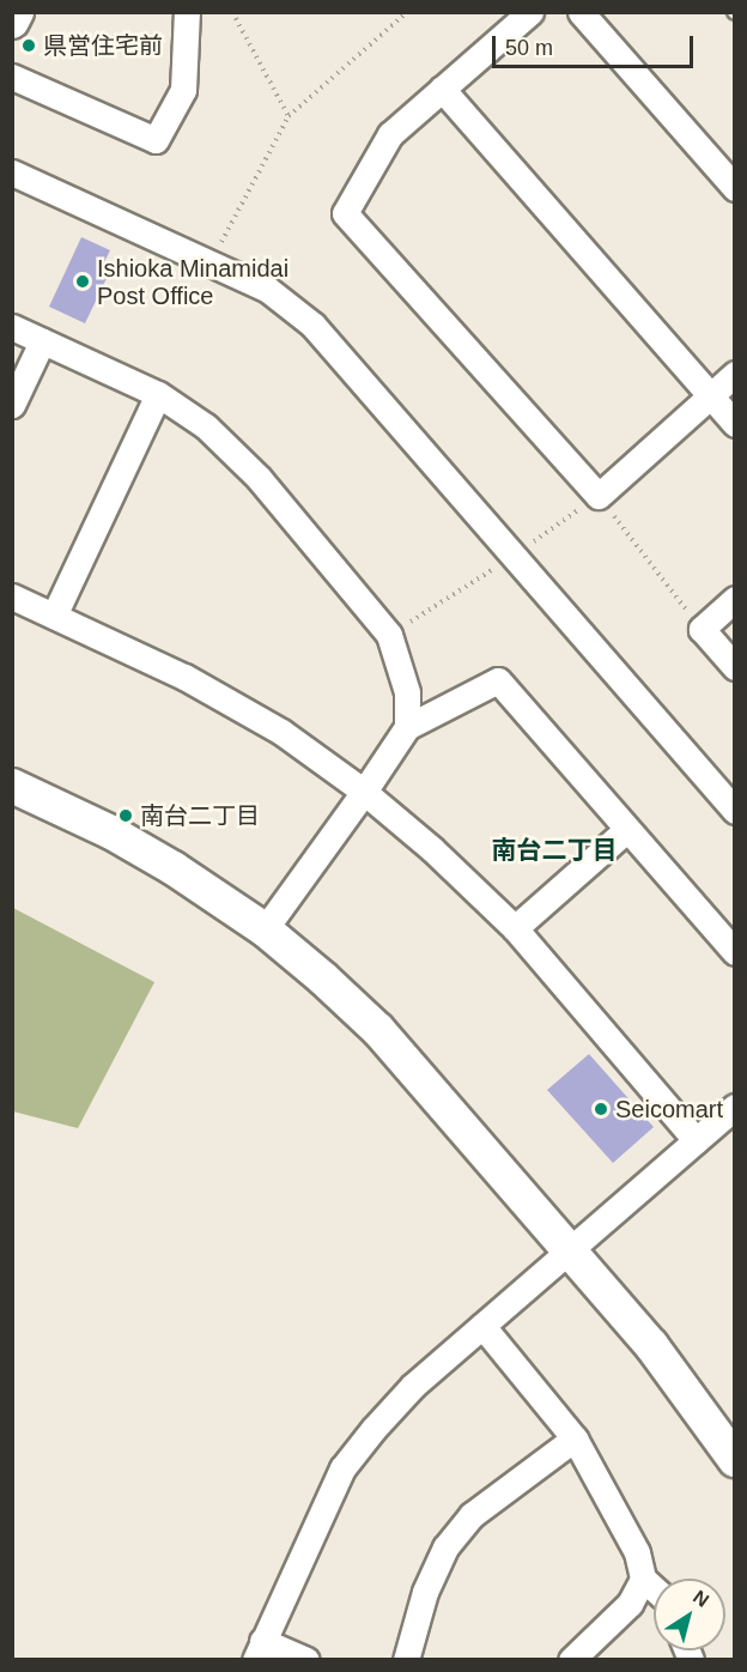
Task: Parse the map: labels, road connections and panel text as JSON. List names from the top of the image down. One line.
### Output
{"districts":["南台二丁目"],"places":["県営住宅前","Ishioka Minamidai Post Office","南台二丁目","Seicomart"],"scale_bar":"50 m","north":"top right"}
